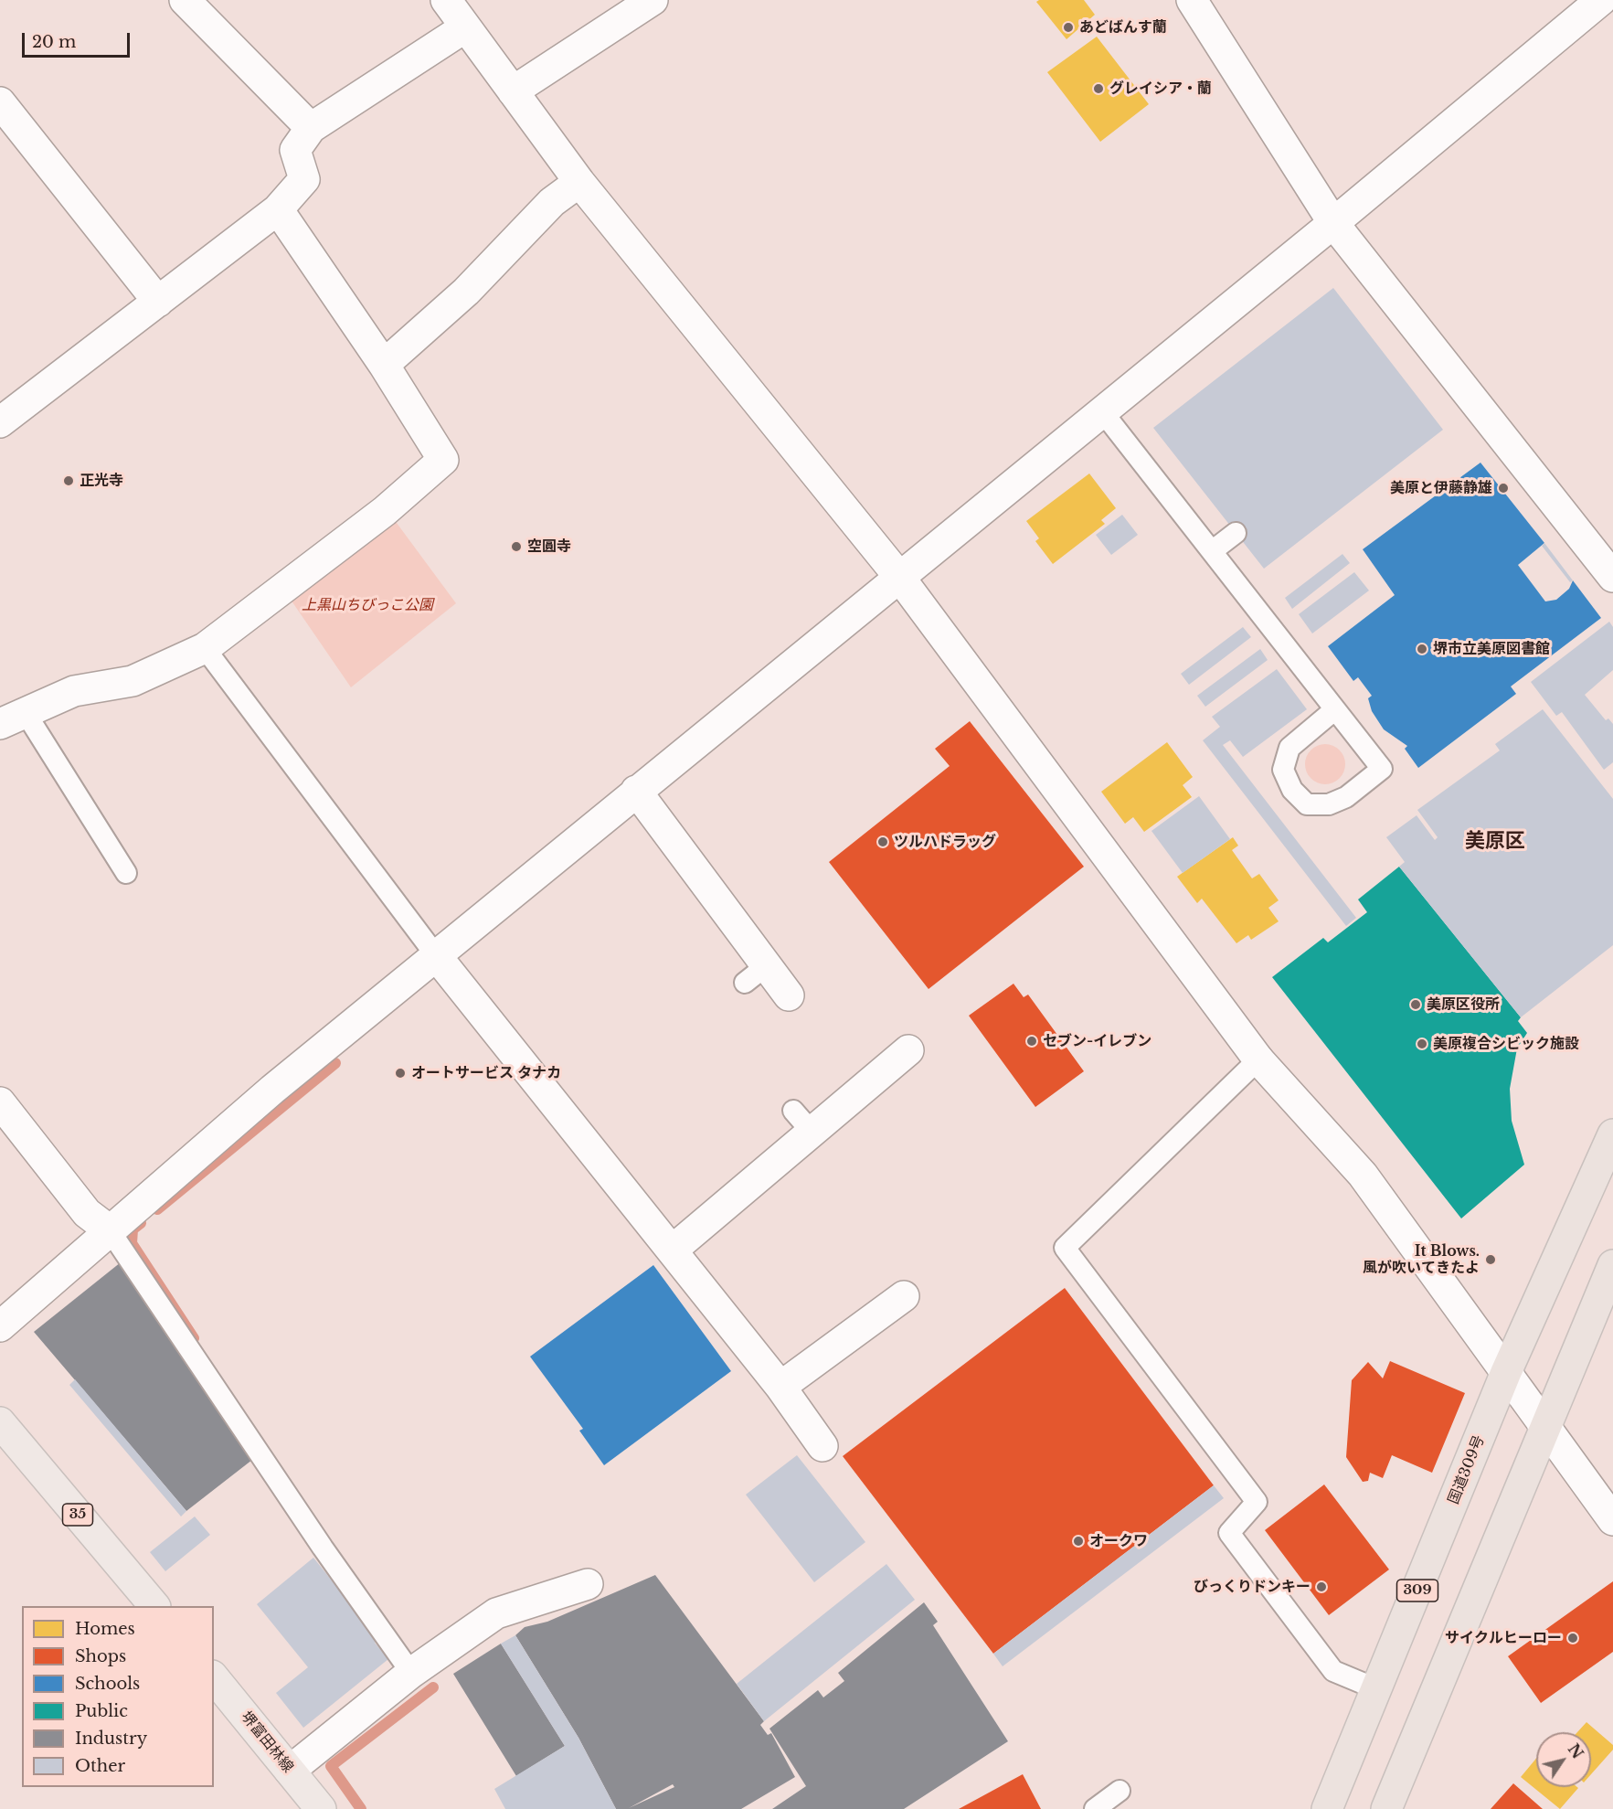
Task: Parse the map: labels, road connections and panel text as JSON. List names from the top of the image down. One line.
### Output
{"streets":{"highway":["国道309号","309"],"main road":["35","堺富田林線"]},"districts":["美原区"],"parks":["上黒山ちびっこ公園"],"places":["あどばんす蘭","グレイシア・蘭","正光寺","美原と伊藤静雄","空圓寺","堺市立美原図書館","ツルハドラッグ","美原区役所","セブン-イレブン","美原複合シビック施設","オートサービス タナカ","It Blows. 風が吹いてきたよ","オークワ","びっくりドンキー","サイクルヒーロー"],"legend":["Homes","Shops","Schools","Public","Industry","Other"],"scale_bar":"20 m","north":"top right"}
